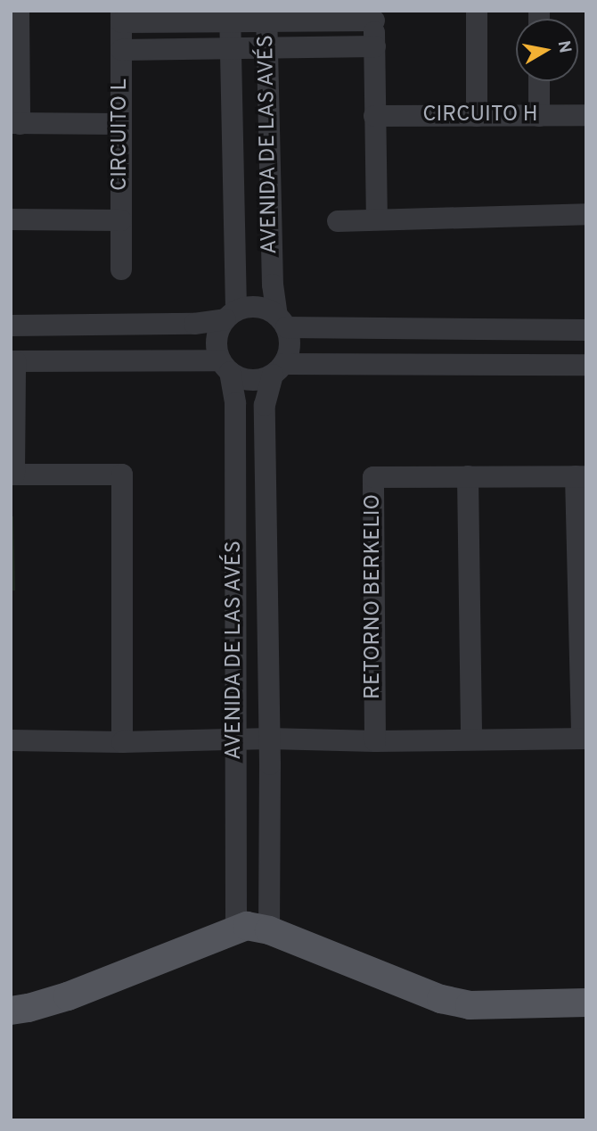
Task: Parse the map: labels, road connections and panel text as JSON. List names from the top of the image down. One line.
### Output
{"streets":{"street":["CIRCUITO H","CIRCUITO L","AVENIDA DE LAS AVÉS","RETORNO BERKELIO"]},"crossings":[["CIRCUITO L","AVENIDA DE LAS AVÉS"]],"north":"right"}
